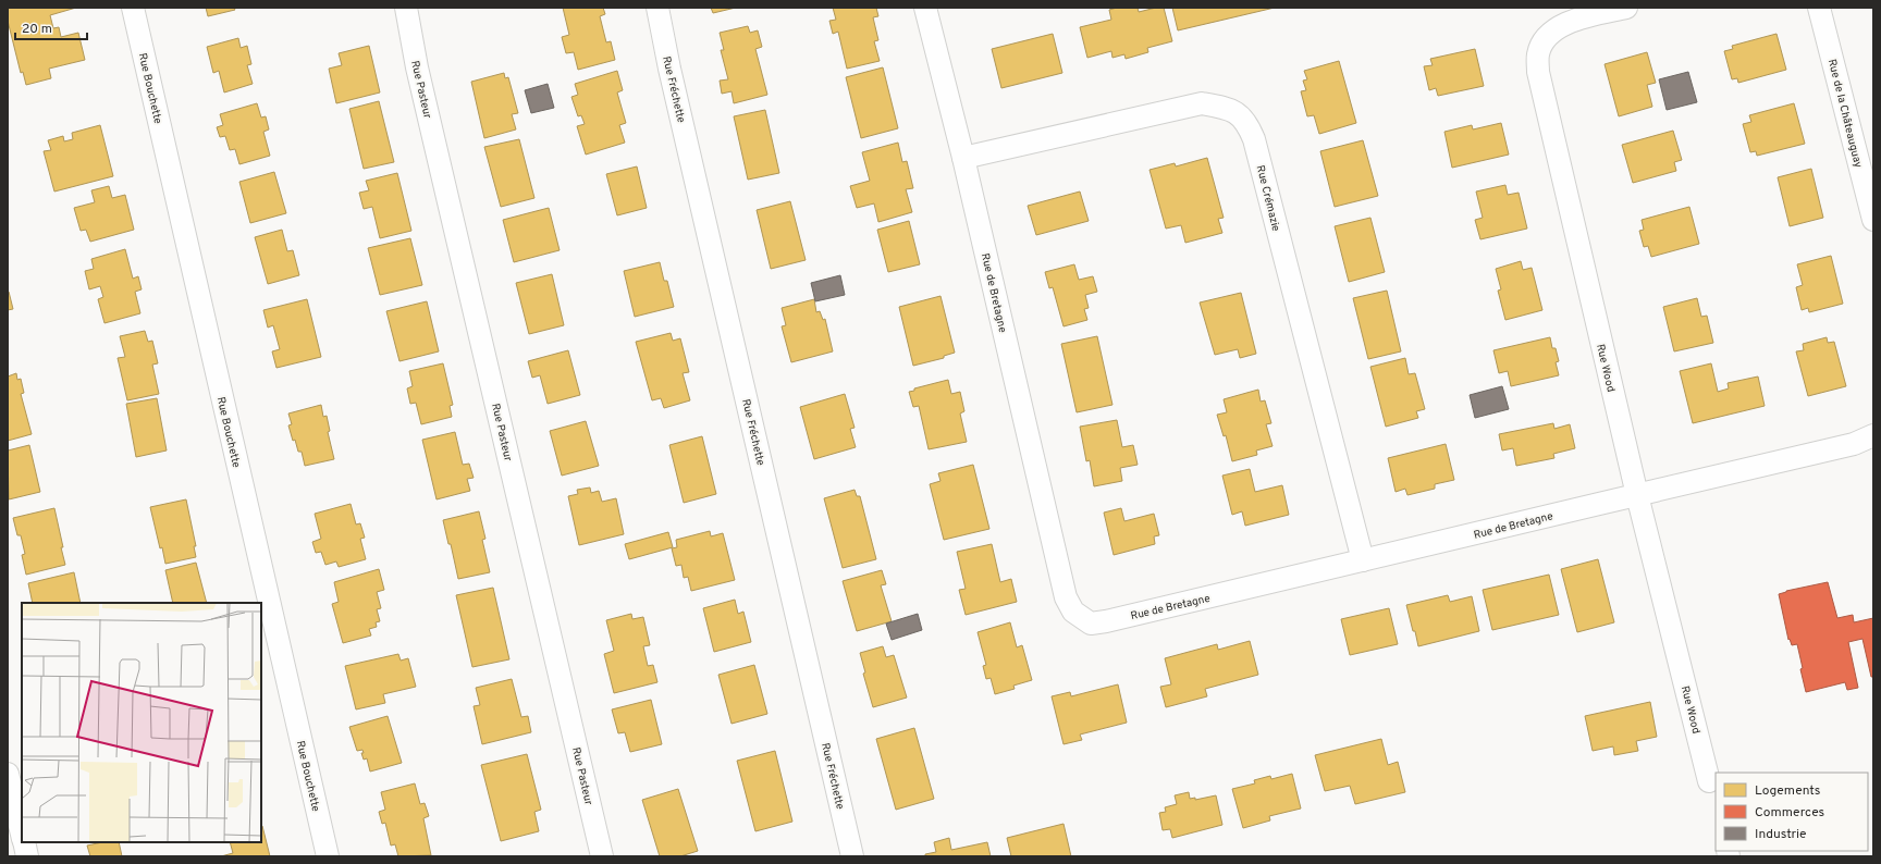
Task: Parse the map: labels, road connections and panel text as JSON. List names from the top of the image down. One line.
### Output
{"streets":{"street":["Rue Bouchette","Rue Pasteur","Rue Fréchette","Rue de la Châteauguay","Rue Crémazie","Rue de Bretagne","Rue Wood"]},"crossings":[["Rue Crémazie","Rue de Bretagne"],["Rue de Bretagne","Rue Wood"]],"legend":["Logements","Commerces","Industrie"],"scale_bar":"20 m"}
